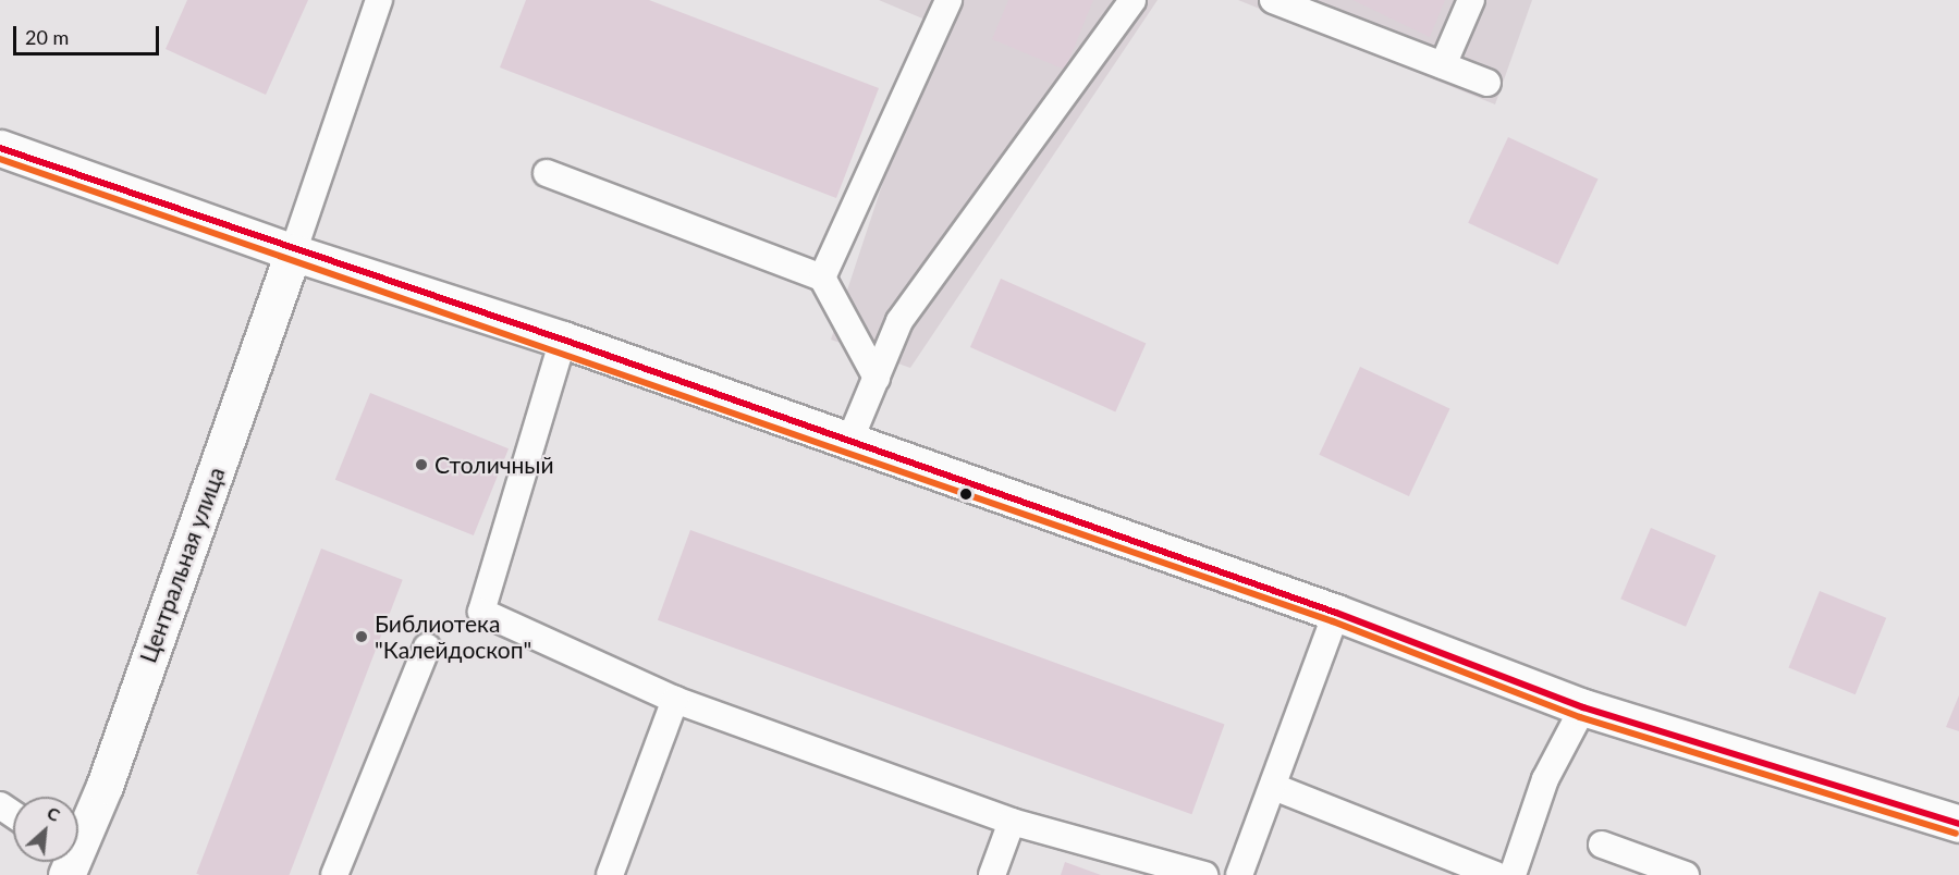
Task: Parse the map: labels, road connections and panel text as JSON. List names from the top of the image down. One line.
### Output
{"streets":{"street":["Центральная улица"]},"places":["Столичный","Библиотека \"Калейдоскоп\""],"scale_bar":"20 m","north":"top right"}
